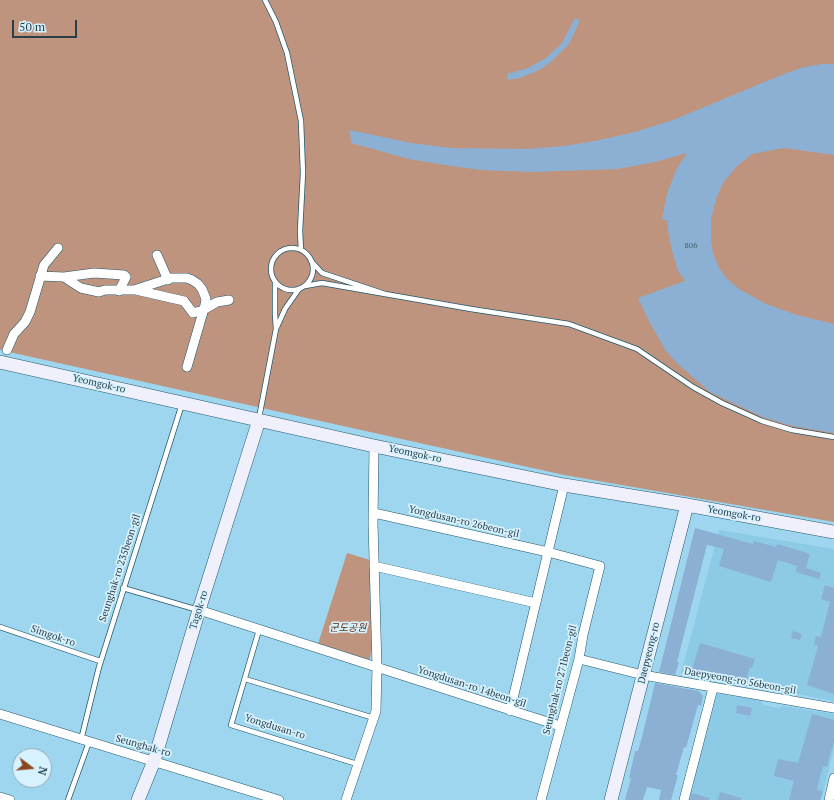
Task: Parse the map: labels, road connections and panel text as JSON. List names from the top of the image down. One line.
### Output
{"streets":{"main road":["Yeomgok-ro","Tagok-ro","Daepyeong-ro"],"street":["Yongdusan-ro 26beon-gil","Seunghak-ro 271beon-gil","Daepyeong-ro 56beon-gil","Yongdusan-ro 14beon-gil","Seunghak-ro"],"lane":["Seunghak-ro 235beon-gil","Simgok-ro","Yongdusan-ro"]},"crossings":[["Yeomgok-ro","Seunghak-ro 235beon-gil"],["Yeomgok-ro","Tagok-ro"],["Yeomgok-ro","Daepyeong-ro"],["Yongdusan-ro 26beon-gil","Seunghak-ro 271beon-gil"],["Seunghak-ro 235beon-gil","Simgok-ro"],["Seunghak-ro 235beon-gil","Seunghak-ro"],["Tagok-ro","Yongdusan-ro 14beon-gil"],["Tagok-ro","Seunghak-ro"],["Daepyeong-ro","Daepyeong-ro 56beon-gil"],["Seunghak-ro 271beon-gil","Daepyeong-ro 56beon-gil"],["Seunghak-ro 271beon-gil","Yongdusan-ro 14beon-gil"],["Yongdusan-ro 14beon-gil","Yongdusan-ro"]],"parks":["군도공원"],"house_numbers":["806"],"scale_bar":"50 m","north":"right"}
